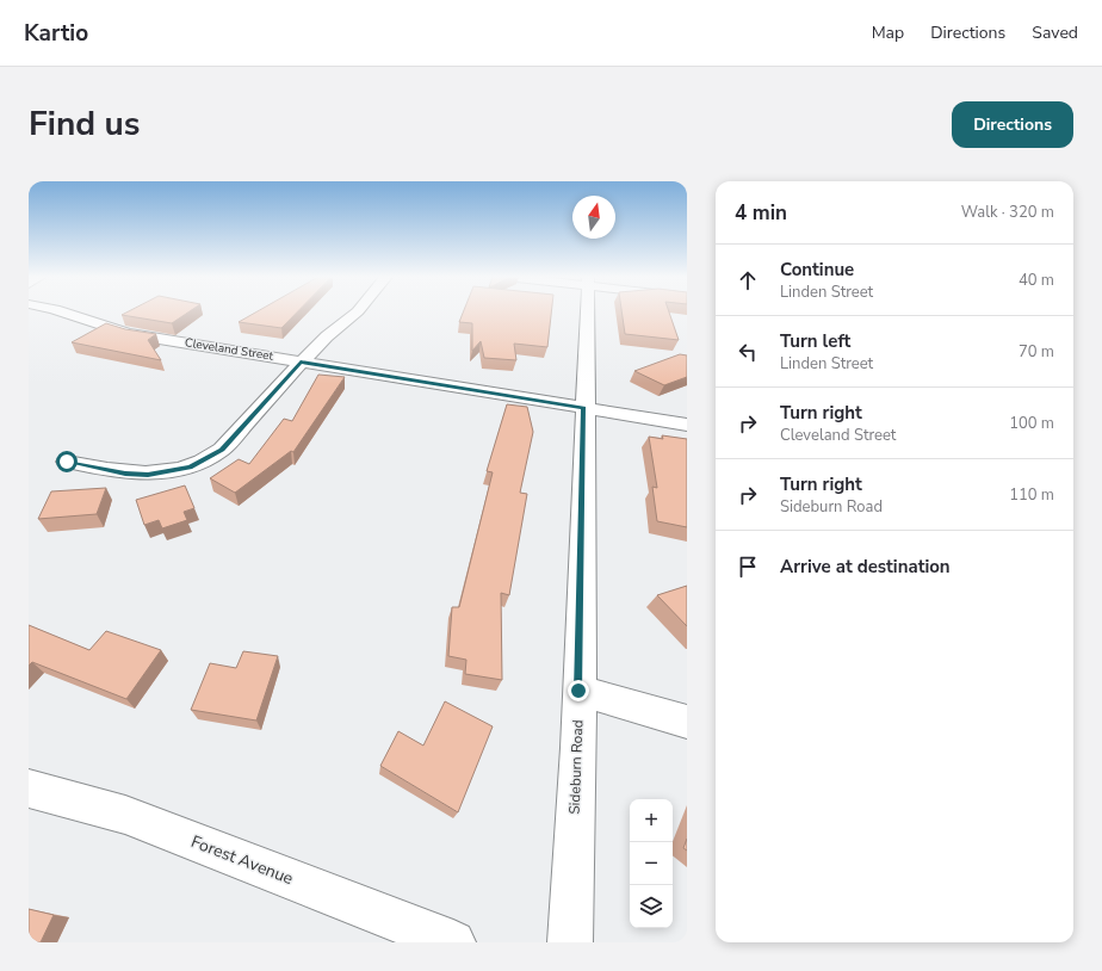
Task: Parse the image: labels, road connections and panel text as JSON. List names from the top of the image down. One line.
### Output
{"streets":{"street":["Cleveland Street","Sideburn Road","Forest Avenue"]},"crossings":[["Cleveland Street","Sideburn Road"]],"north":"top","page":{"header":"Kartio","nav":["Map","Directions","Saved"],"title":"Find us","buttons":"Directions","heading":["4 min","Walk · 320 m"],"list":[["Continue","Linden Street","40 m"],["Turn left","Linden Street","70 m"],["Turn right","Cleveland Street","100 m"],["Turn right","Sideburn Road","110 m"],"Arrive at destination"],"map_buttons":["+","−"]}}
